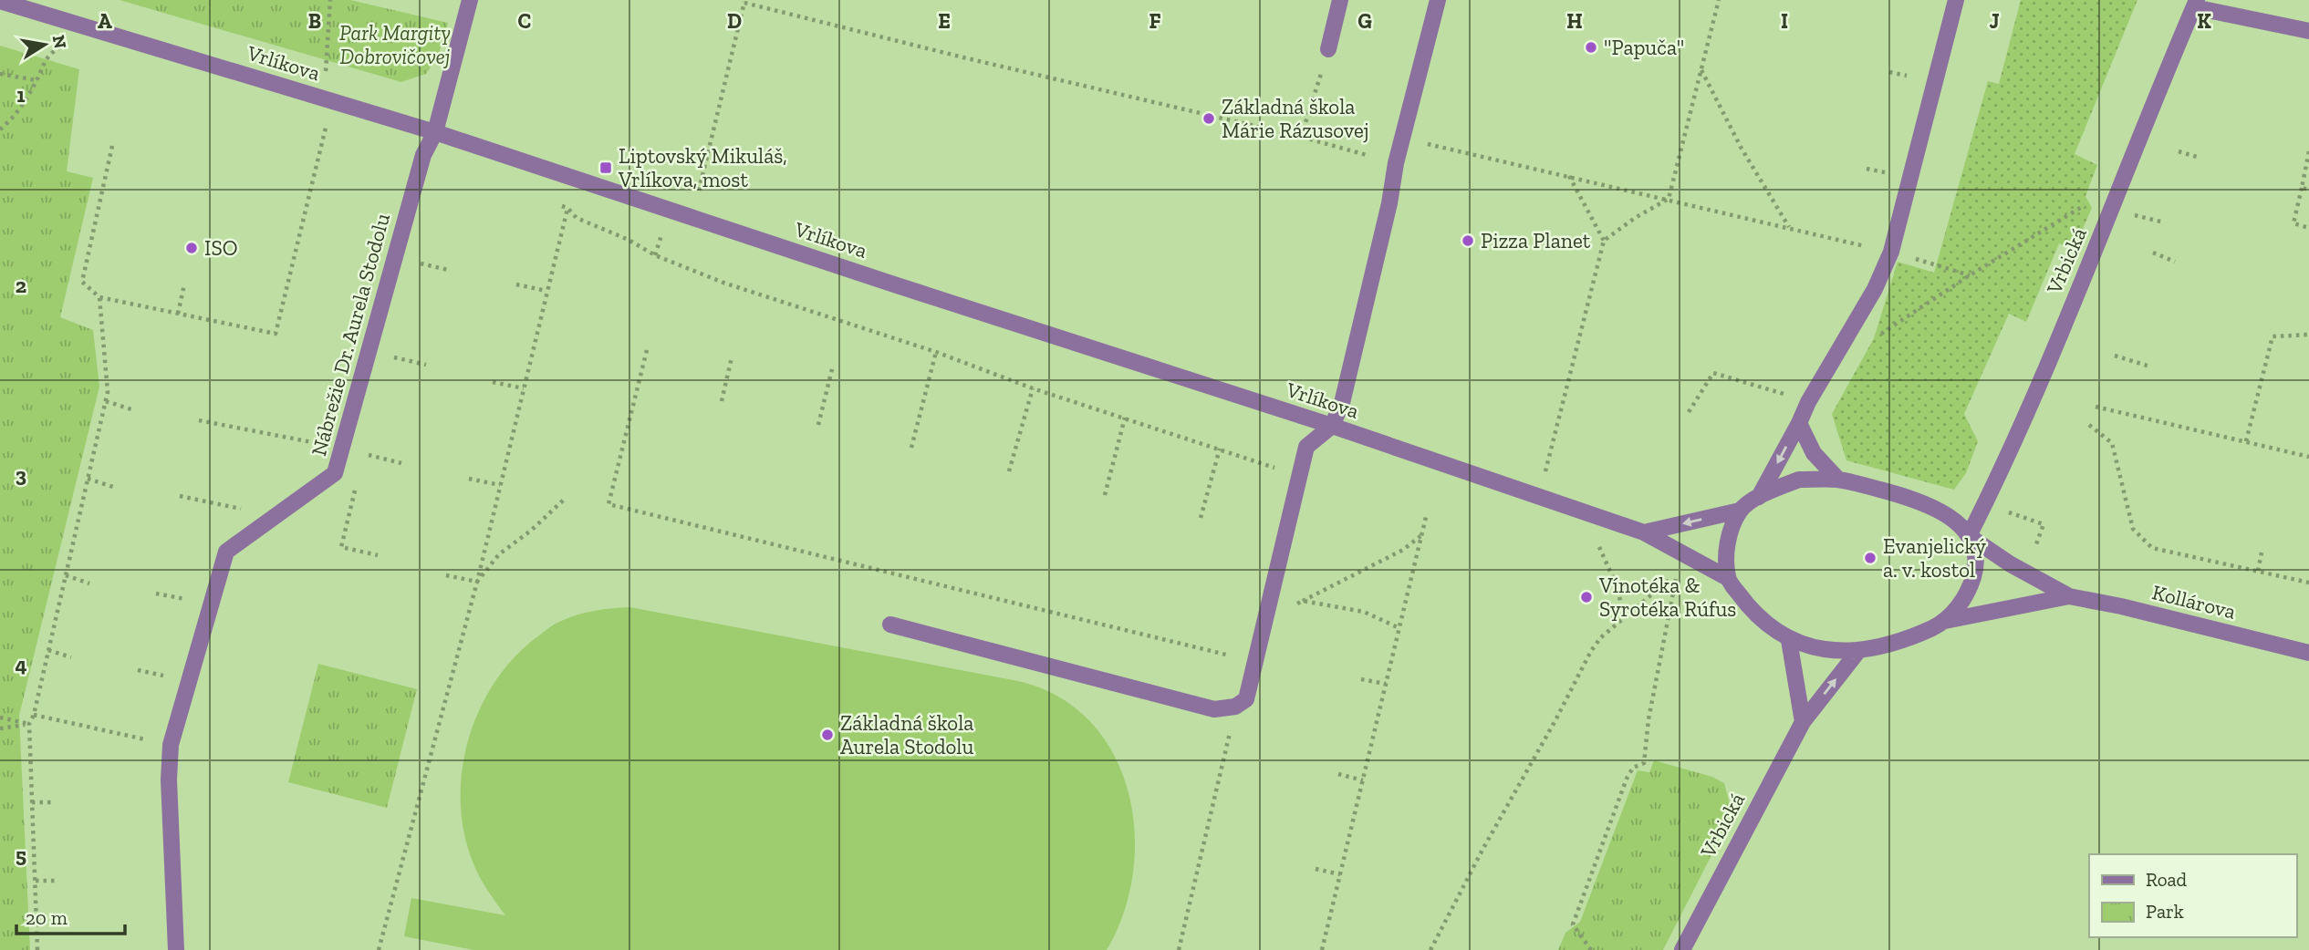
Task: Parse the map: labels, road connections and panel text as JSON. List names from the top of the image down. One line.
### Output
{"streets":{"street":["Vrlíkova","Vrbická","Nábrežie Dr. Aurela Stodolu","Kollárova"]},"crossings":[["Vrlíkova","Vrbická"],["Vrlíkova","Nábrežie Dr. Aurela Stodolu"],["Vrlíkova","Kollárova"],["Vrbická","Kollárova"]],"parks":["Park Margity Dobrovičovej"],"places":{"other":["\"Papuča\"","Základná škola Márie Rázusovej","Pizza Planet","ISO","Evanjelický a. v. kostol","Vínotéka & Syrotéka Rúfus","Základná škola Aurela Stodolu"],"transit":["Liptovský Mikuláš, Vrlíkova, most"]},"legend":["Road","Park"],"scale_bar":"20 m","north":"right","grid":{"columns":["A","B","C","D","E","F","G","H","I","J","K"],"rows":["1","2","3","4","5"]}}
